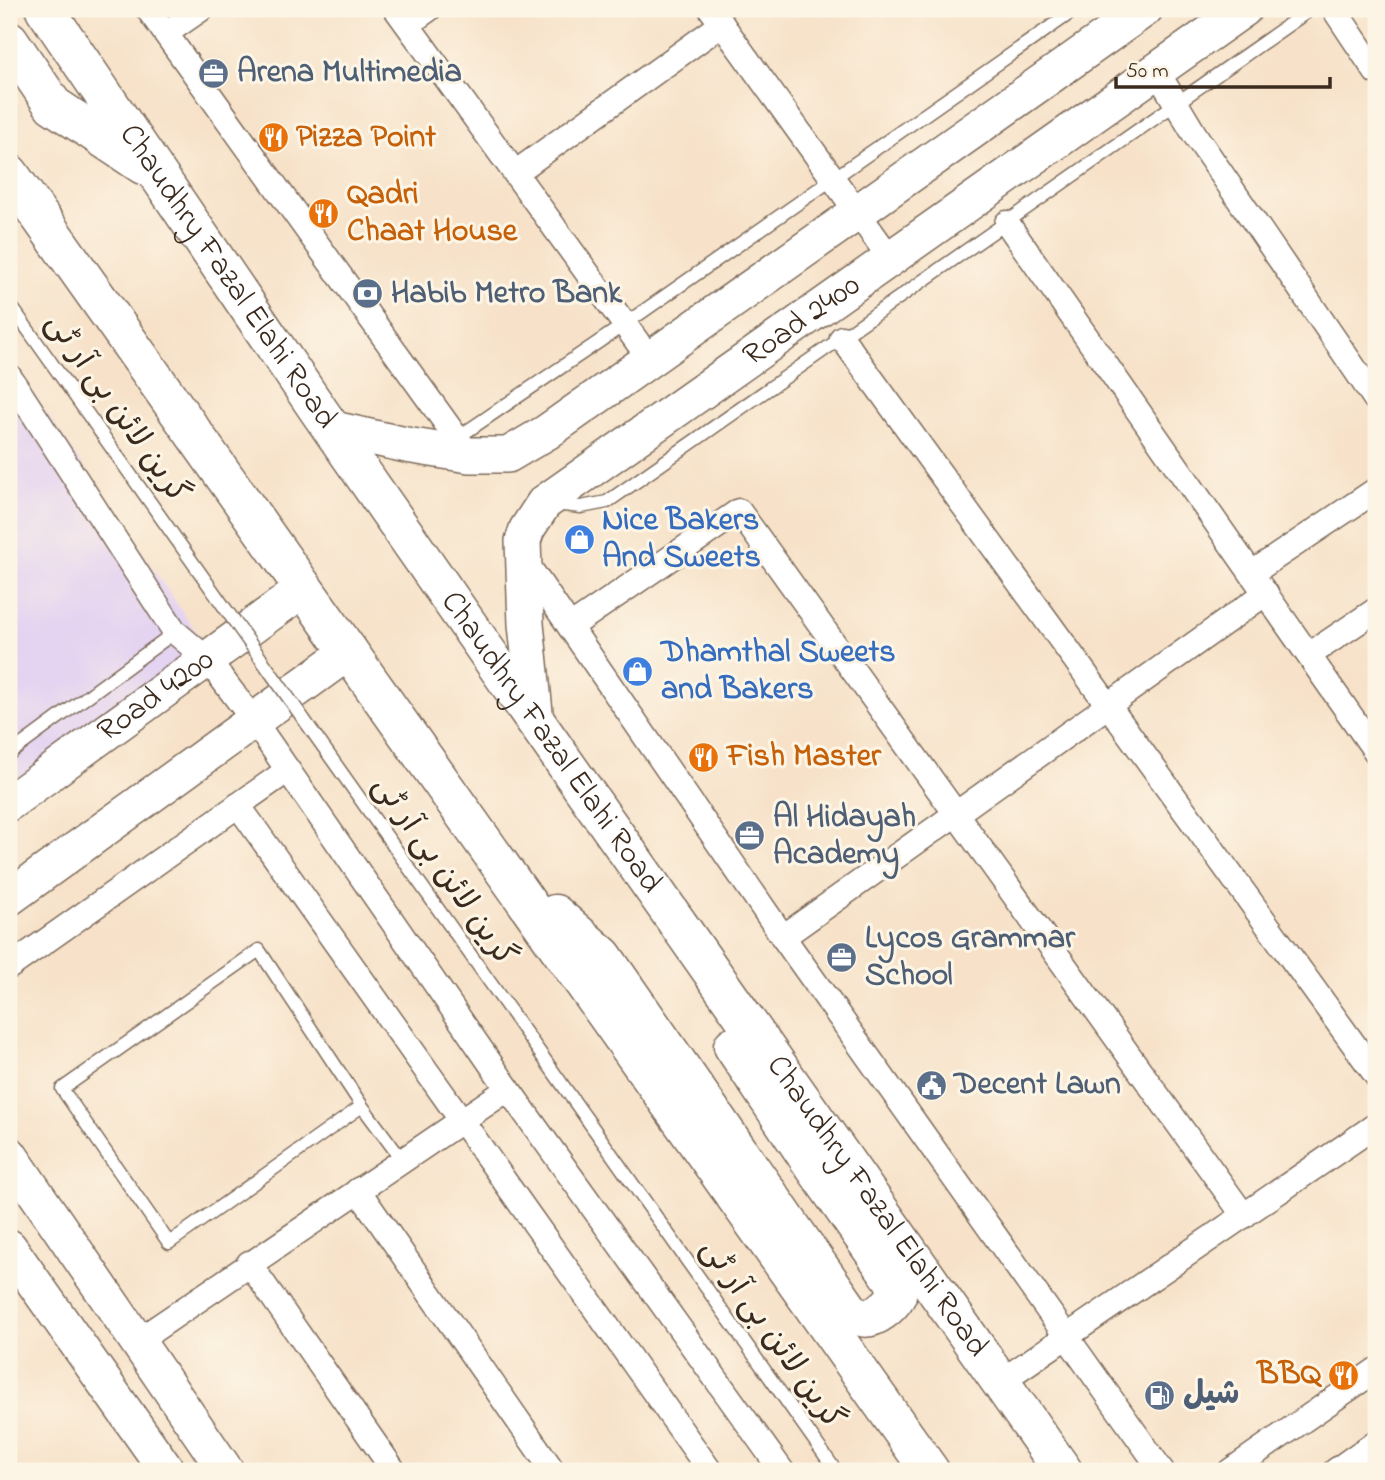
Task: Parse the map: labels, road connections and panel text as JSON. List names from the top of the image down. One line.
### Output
{"streets":{"main road":["Chaudhry Fazal Elahi Road","Road 2400","Road 4200"],"lane":["گرین لائن بی آر ٹی"]},"crossings":[["Chaudhry Fazal Elahi Road","Road 2400"]],"places":{"office":["Arena Multimedia","Al Hidayah Academy","Lycos Grammar School"],"restaurant":["Pizza Point","Qadri Chaat House","Fish Master","BBQ"],"bank":["Habib Metro Bank"],"shop":["Nice Bakers And Sweets","Dhamthal Sweets and Bakers"],"public building":["Decent Lawn"],"fuel station":["شیل"]},"scale_bar":"50 m"}
